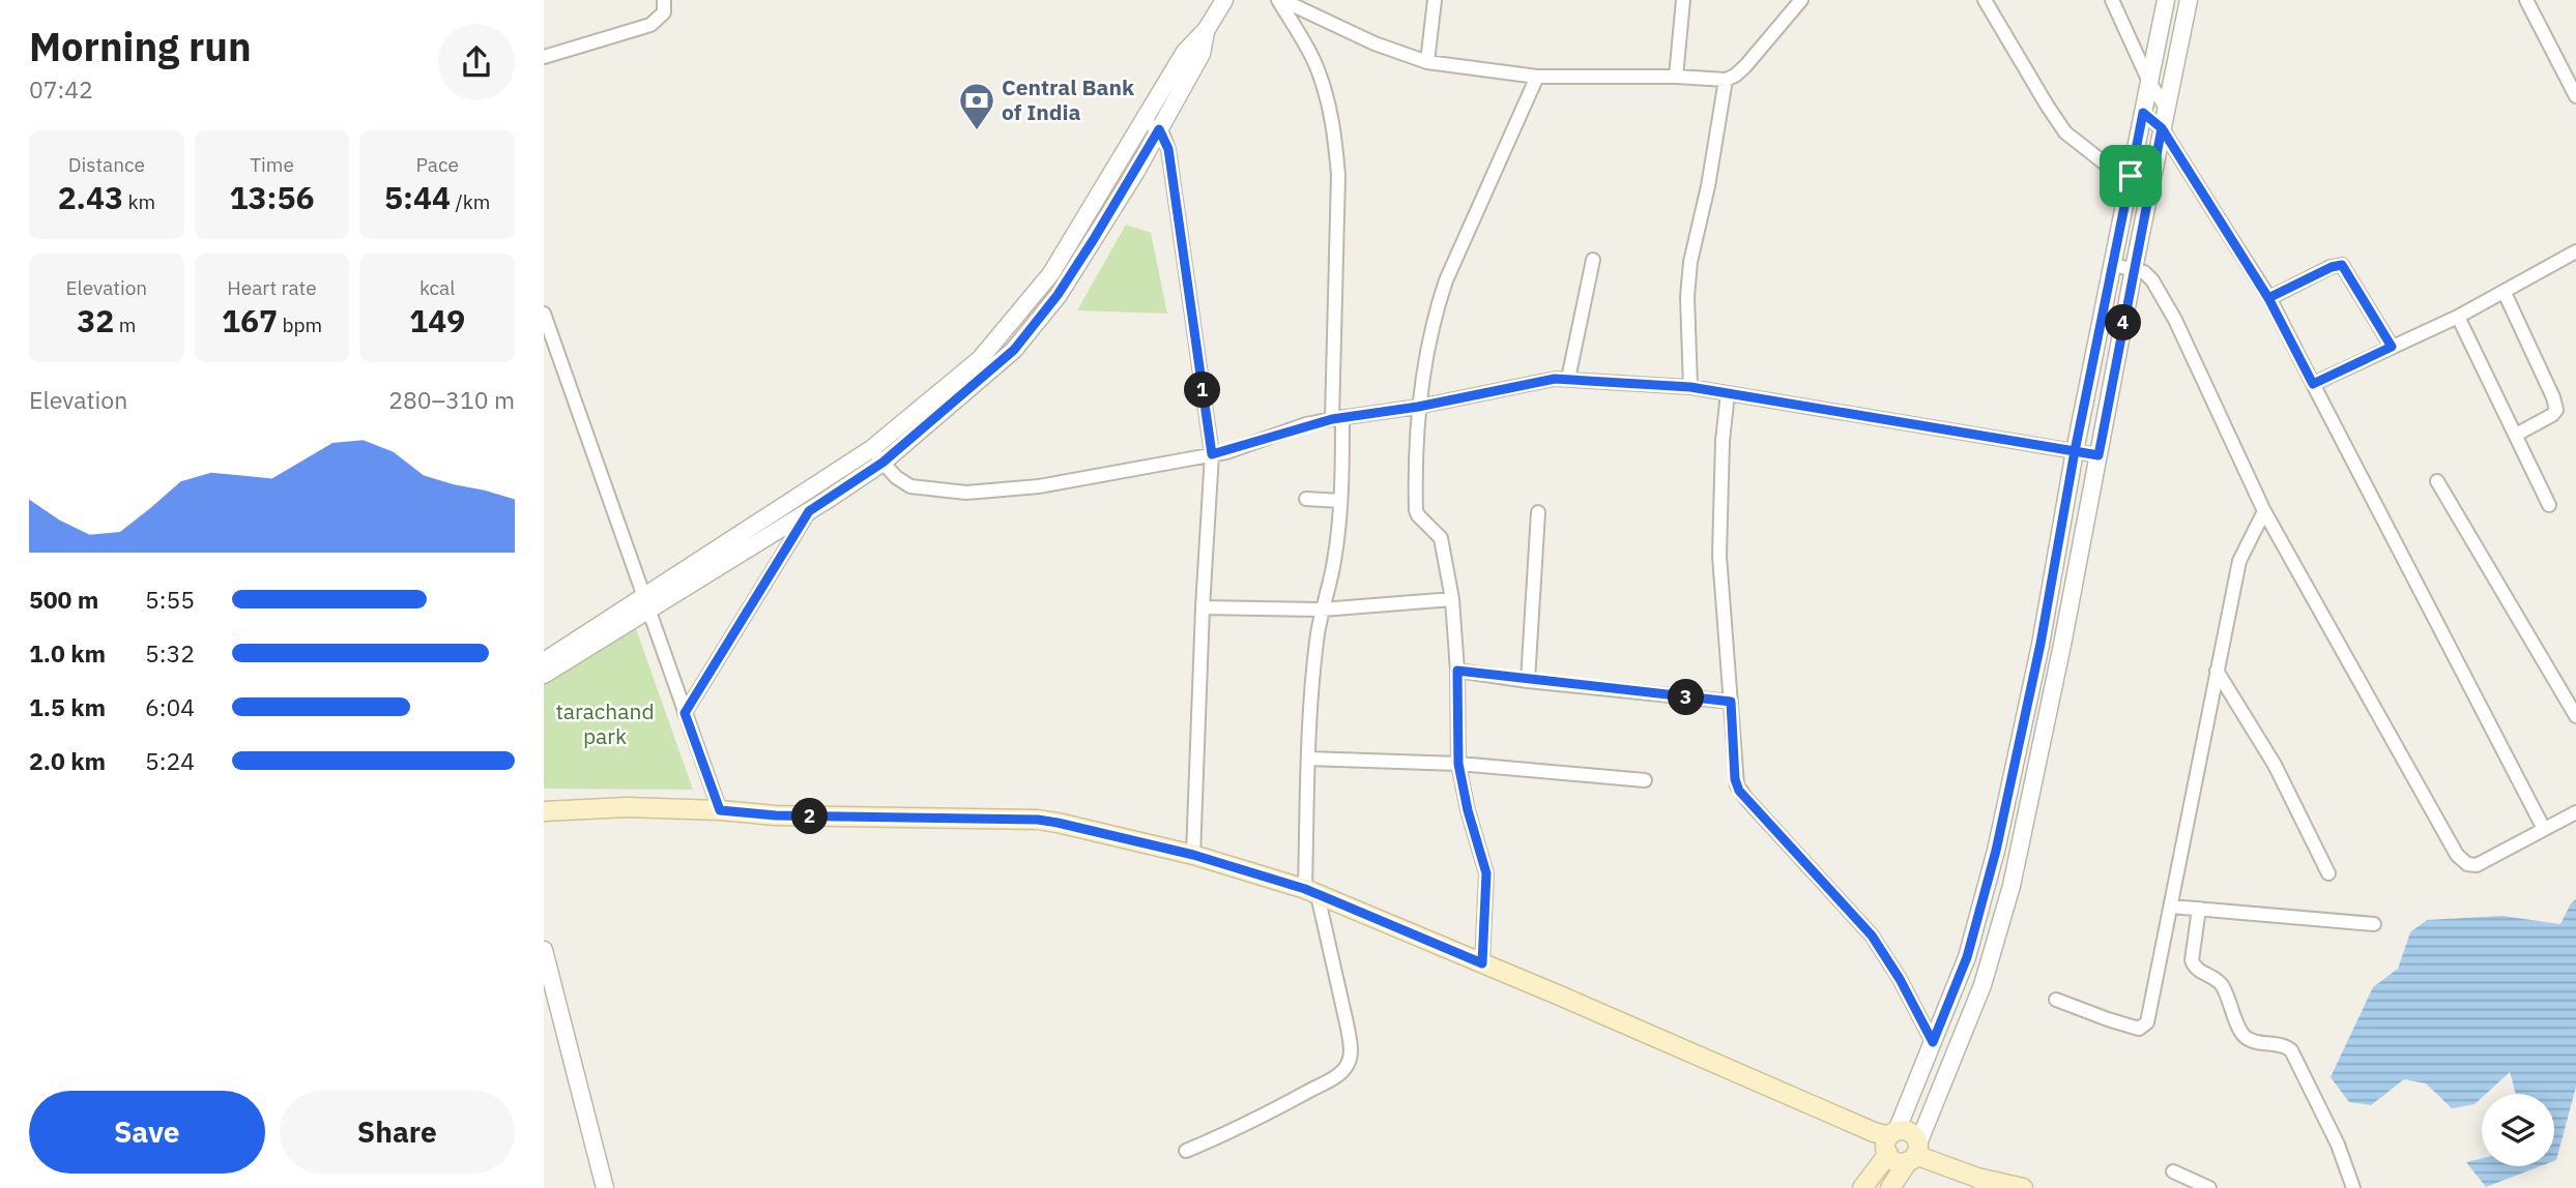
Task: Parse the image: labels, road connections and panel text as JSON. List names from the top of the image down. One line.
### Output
{"parks":["tarachand park"],"places":{"bank":["Central Bank of India"]},"page":{"heading":["Morning run","07:42"],"stats":[["Distance","2.43 km"],["Time","13:56"],["Pace","5:44 /km"],["Elevation","32 m"],["Heart rate","167 bpm"],["kcal","149"]],"pins":["4","1","3","2"],"chart":["Elevation","280–310 m"],"list":[{"name":"500 m","note":"5:55"},{"name":"1.0 km","note":"5:32"},{"name":"1.5 km","note":"6:04"},{"name":"2.0 km","note":"5:24"}],"buttons":["Save","Share"]}}
